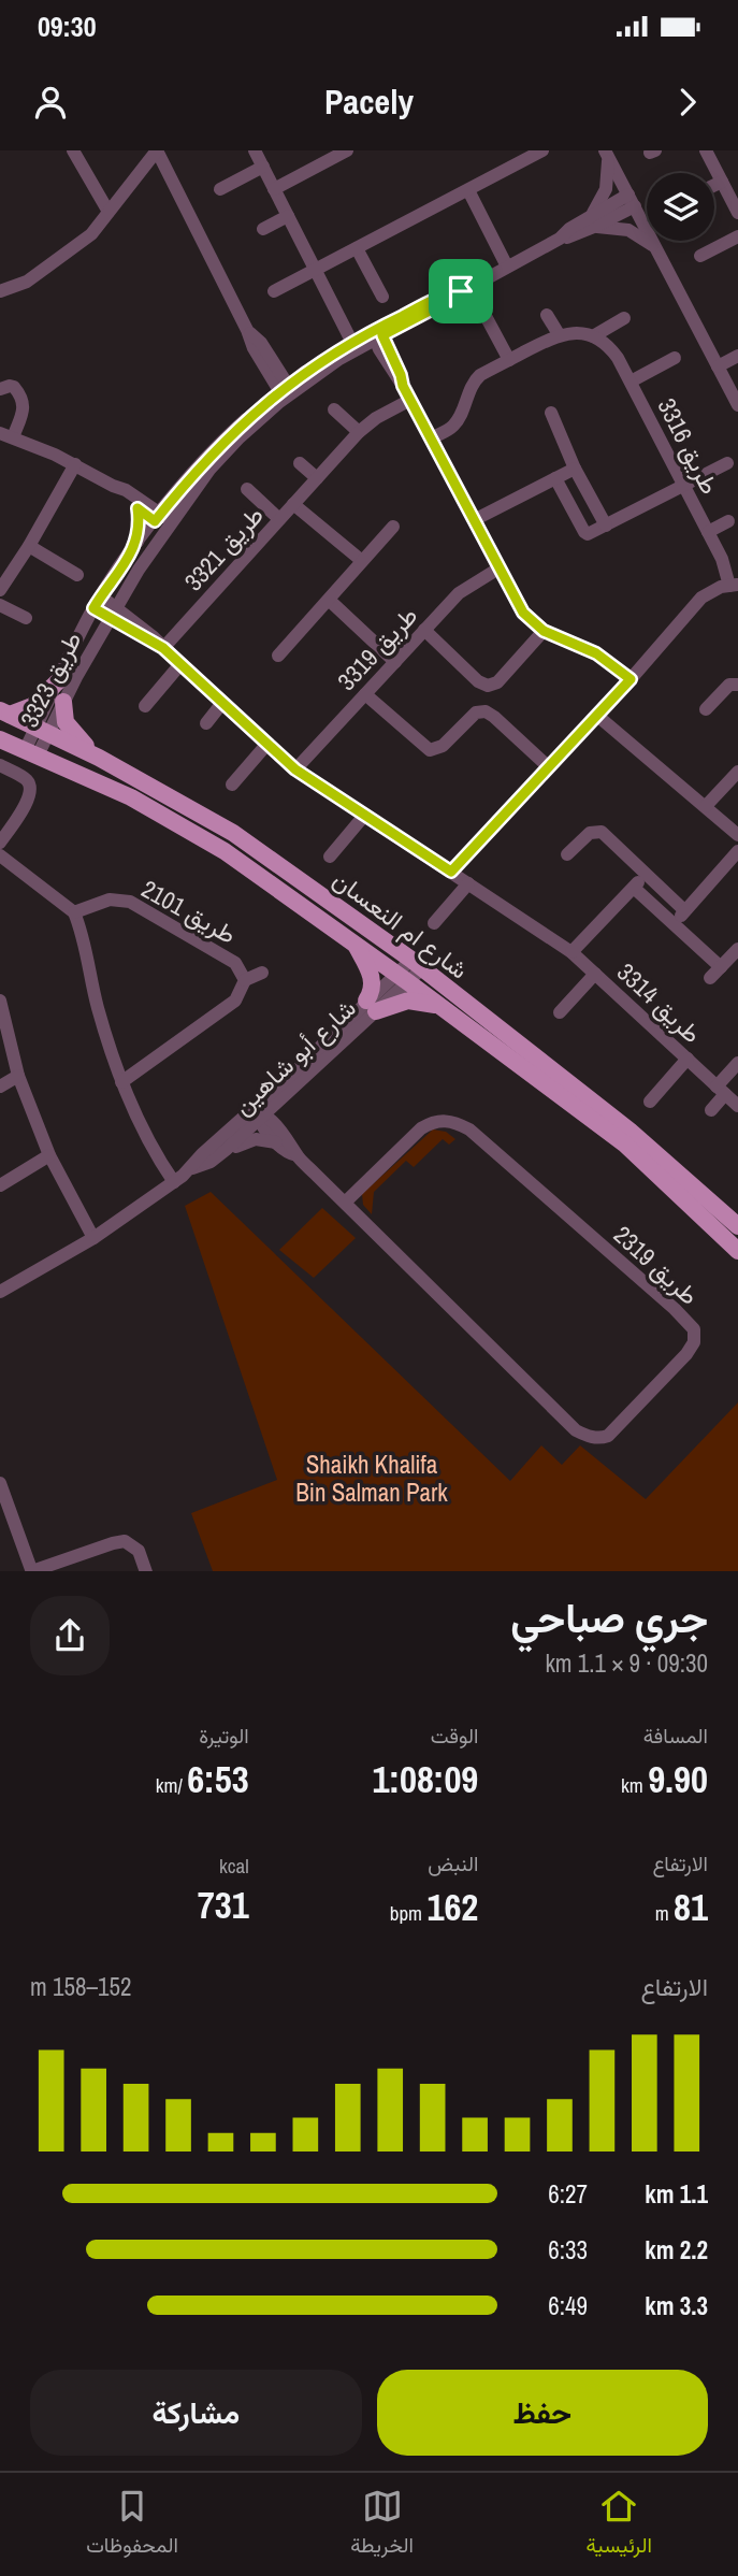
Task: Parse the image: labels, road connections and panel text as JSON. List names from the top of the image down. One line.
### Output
{"streets":{"main road":["شارع ام النعسان"],"street":["طريق 3316","طريق 3321","طريق 3319","طريق 3323","طريق 2101","طريق 3314","شارع أبو شاهين","طريق 2319"]},"crossings":[["طريق 3321","طريق 3314"],["طريق 3319","طريق 3314"],["طريق 3323","شارع ام النعسان"],["طريق 3323","طريق 3314"],["شارع ام النعسان","شارع أبو شاهين"],["شارع أبو شاهين","طريق 2319"]],"parks":["Shaikh Khalifa Bin Salman Park"],"page":{"status":"09:30","header":"Pacely","heading":["جري صباحي","09:30 · 9 × 1.1 km"],"stats":[["المسافة","9.90 km"],["الوقت","1:08:09"],["الوتيرة","6:53 /km"],["الارتفاع","81 m"],["النبض","162 bpm"],["kcal","731"]],"chart":["الارتفاع","152–158 m"],"list":[{"name":"1.1 km","note":"6:27"},{"name":"2.2 km","note":"6:33"},{"name":"3.3 km","note":"6:49"}],"buttons":["حفظ","مشاركة"],"tabs":["الرئيسية","الخريطة","المحفوظات"]}}
